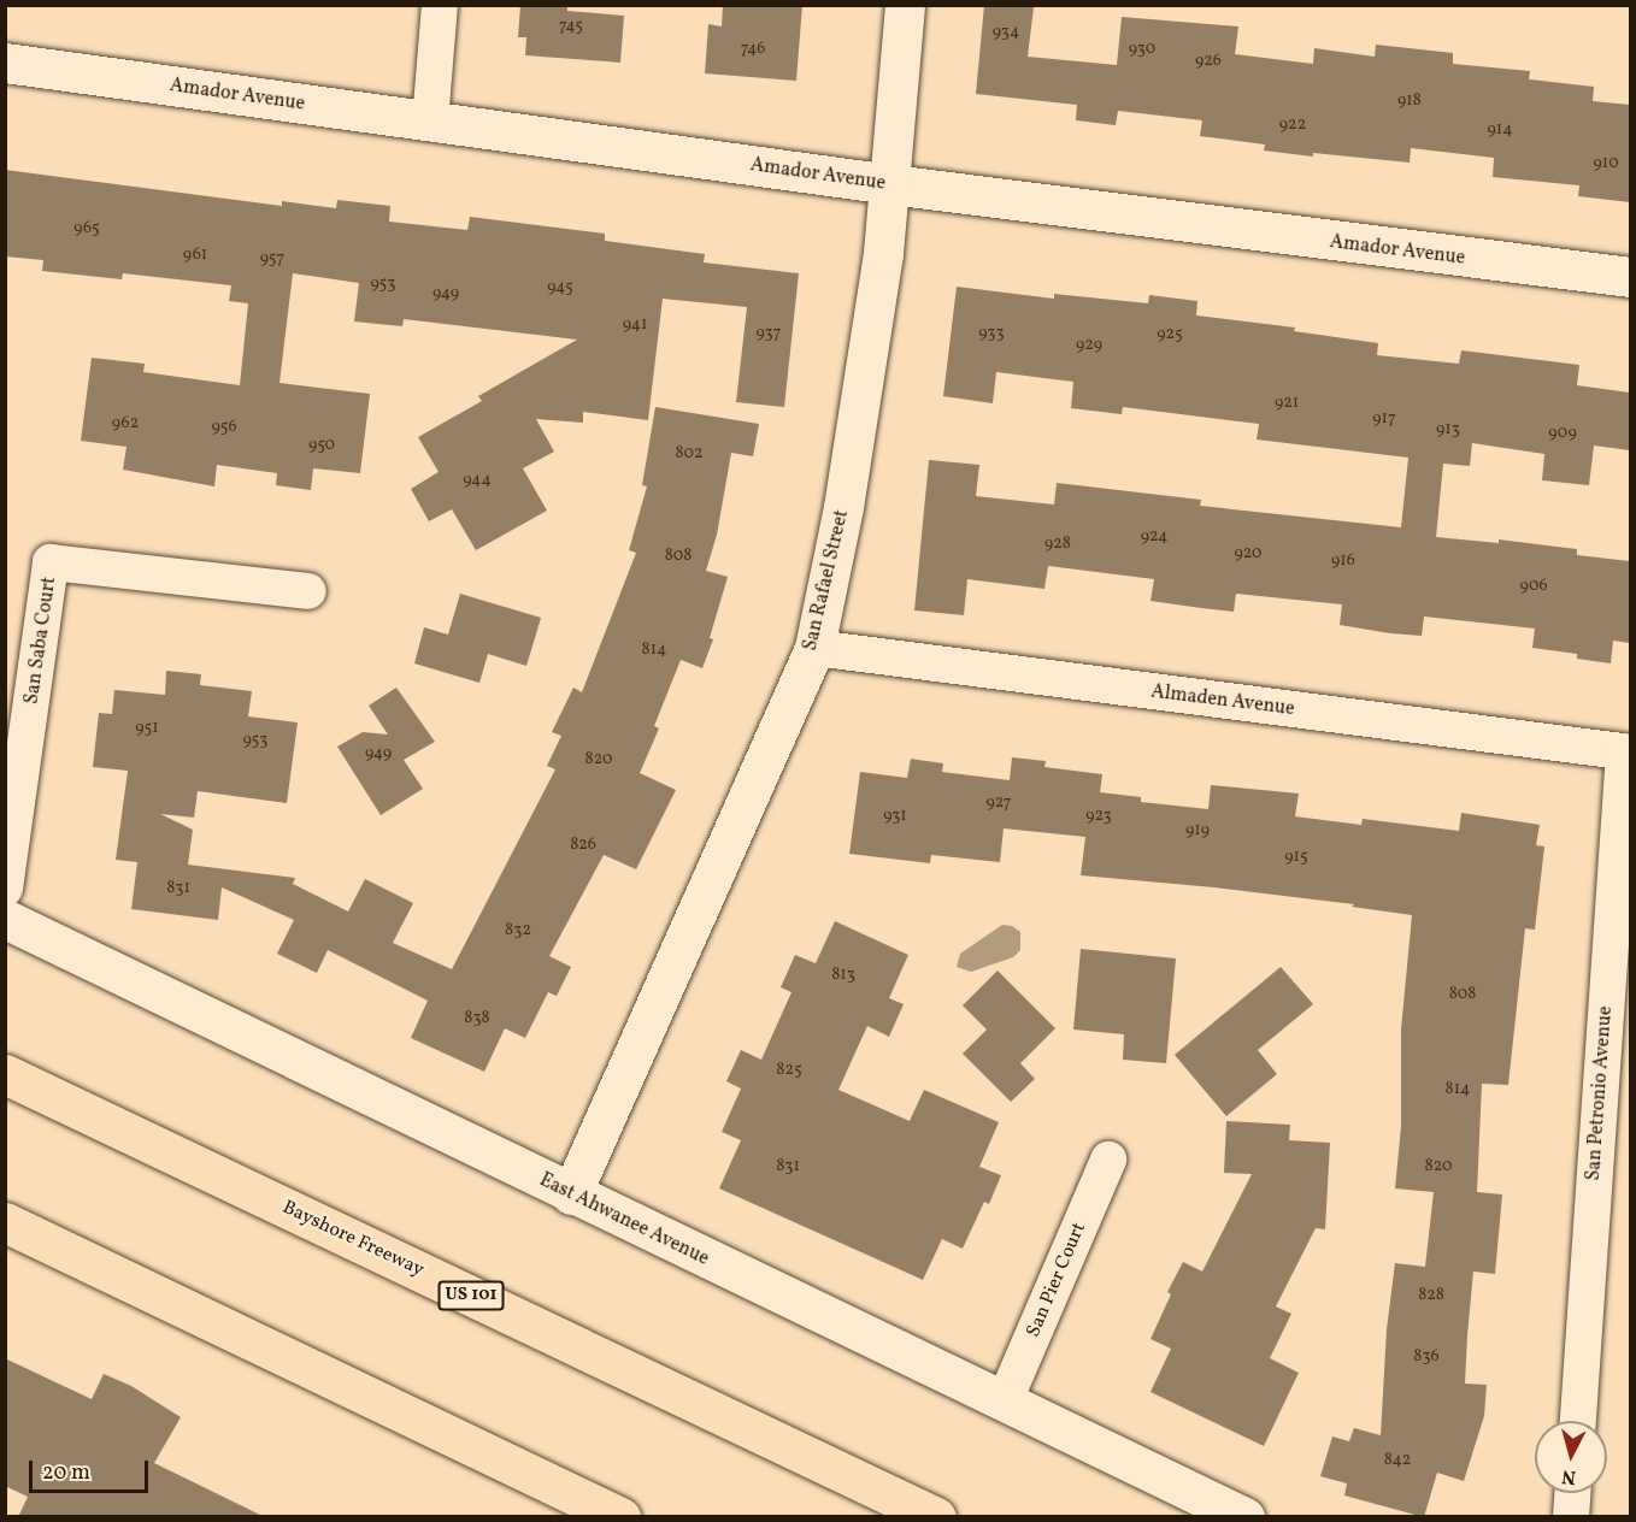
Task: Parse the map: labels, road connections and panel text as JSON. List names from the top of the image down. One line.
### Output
{"streets":{"highway":["Bayshore Freeway","US 101"],"street":["Amador Avenue","San Rafael Street","San Saba Court","Almaden Avenue","San Petronio Avenue","East Ahwanee Avenue","San Pier Court"]},"crossings":[["Amador Avenue","San Rafael Street"],["San Rafael Street","Almaden Avenue"],["San Rafael Street","East Ahwanee Avenue"],["Almaden Avenue","San Petronio Avenue"],["East Ahwanee Avenue","San Pier Court"]],"house_numbers":["745","934","746","930","926","918","922","914","910","965","961","957","953","945","949","941","937","933","925","929","921","917","962","956","913","909","950","802","944","924","928","920","808","916","906","814","951","953","949","820","927","931","923","919","826","915","831","832","813","808","838","825","814","831","820","828","836","842"],"scale_bar":"20 m","north":"bottom"}
